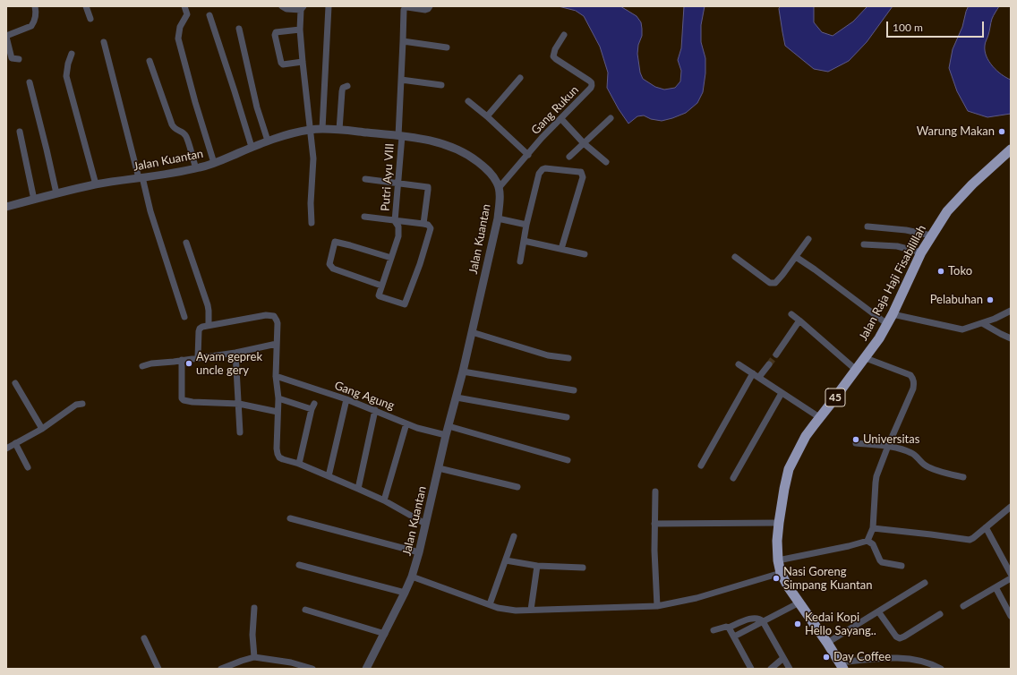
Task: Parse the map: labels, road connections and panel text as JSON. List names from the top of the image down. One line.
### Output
{"streets":{"highway":["Jalan Raja Haji Fisabilillah","45"],"street":["Gang Rukun","Jalan Kuantan","Putri Ayu VIII","Gang Agung"]},"crossings":[["Gang Rukun","Jalan Kuantan"],["Jalan Kuantan","Putri Ayu VIII"],["Jalan Kuantan","Gang Agung"]],"places":["Warung Makan","Toko","Pelabuhan","Ayam geprek uncle gery","Universitas","Nasi Goreng Simpang Kuantan","Kedai Kopi Hello Sayang..","Day Coffee"],"scale_bar":"100 m"}
